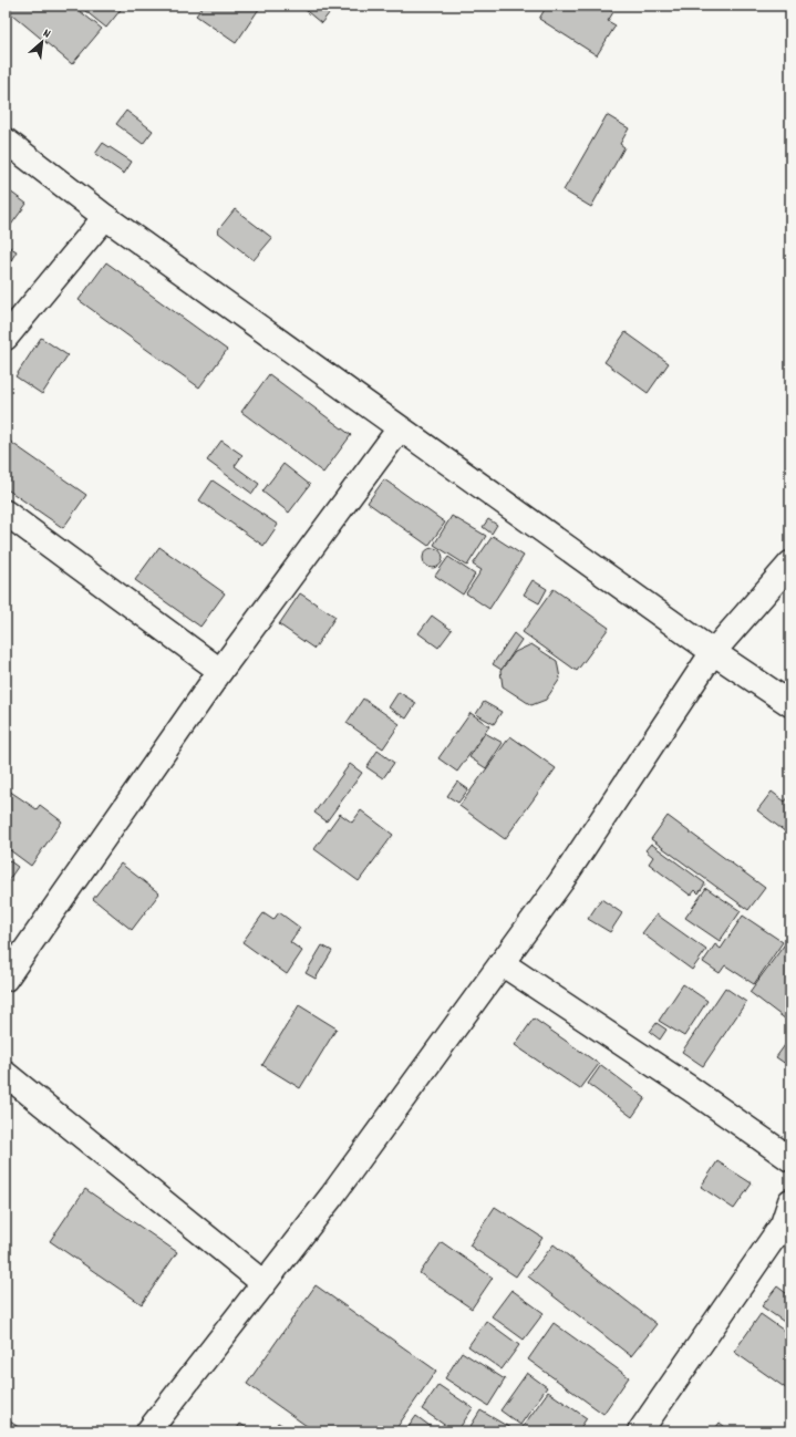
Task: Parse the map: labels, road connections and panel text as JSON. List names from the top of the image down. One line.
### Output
{"north":"top right"}
